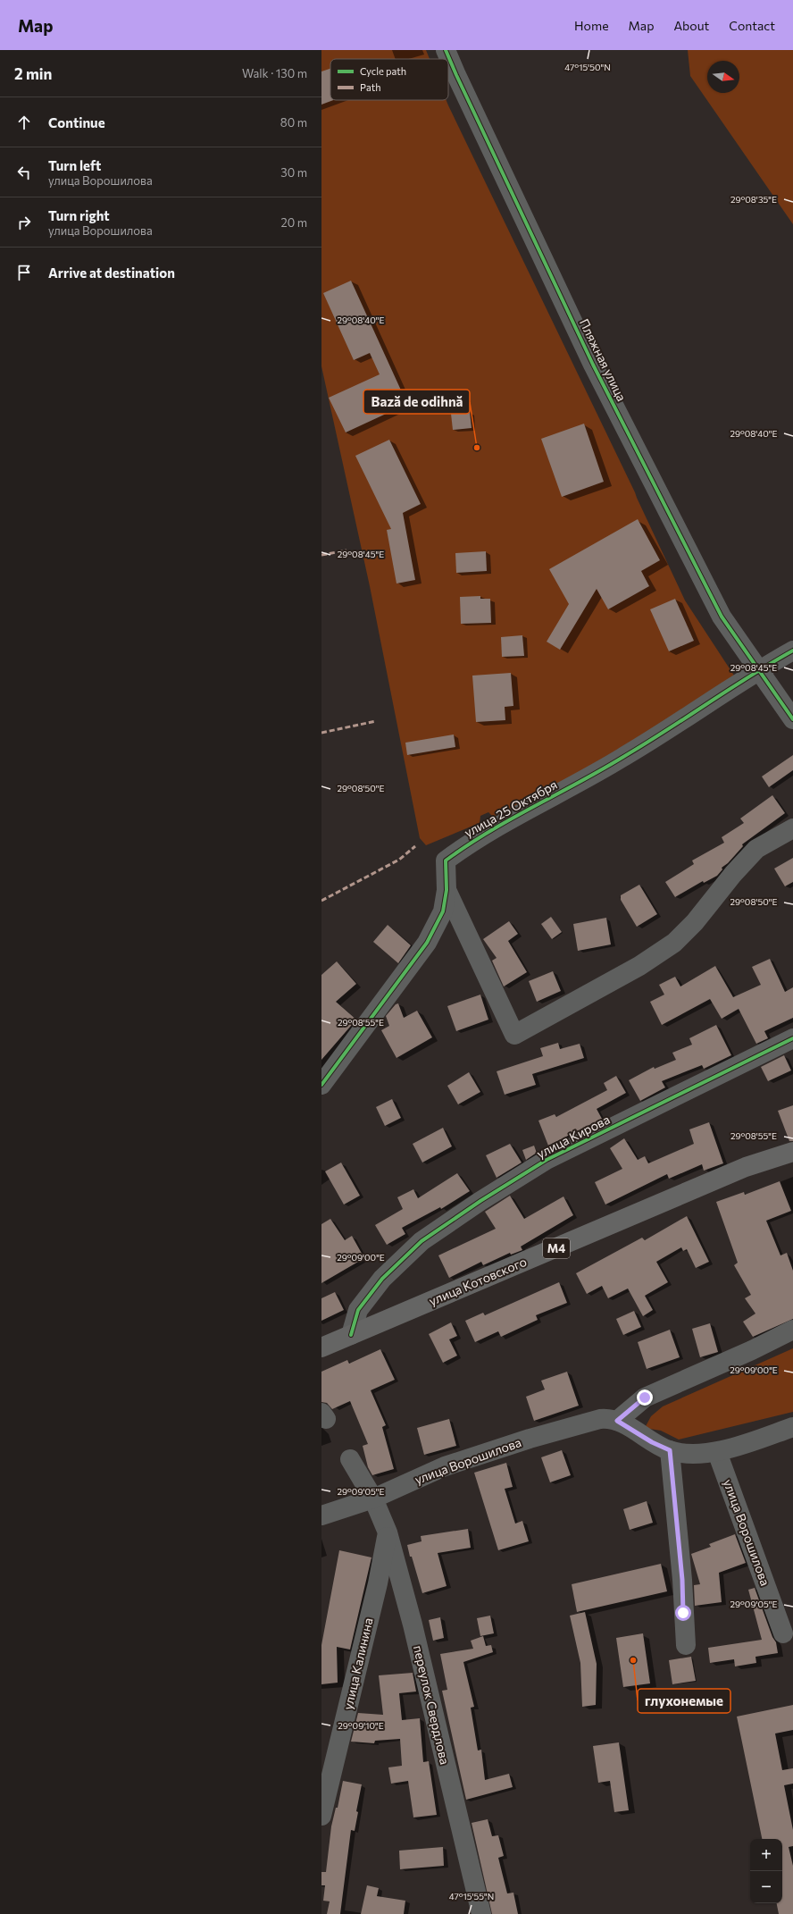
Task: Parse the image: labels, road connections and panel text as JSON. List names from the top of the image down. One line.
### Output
{"streets":{"highway":["M4","улица Котовского"],"street":["Пляжная улица","улица 25 Октября","улица Кирова","улица Ворошилова","улица Калинина","переулок Свердлова"]},"crossings":[["Пляжная улица","улица 25 Октября"],["улица Кирова","улица Котовского"],["улица Ворошилова","переулок Свердлова"],["улица Калинина","переулок Свердлова"]],"places":["Bază de odihnă","глухонемые"],"legend":["Cycle path","Path"],"north":"right","page":{"header":"Map","nav":["Home","Map","About","Contact"],"heading":["2 min","Walk · 130 m"],"list":[["Continue","80 m"],["Turn left","улица Ворошилова","30 m"],["Turn right","улица Ворошилова","20 m"],"Arrive at destination"],"map_buttons":["+","−"]},"coordinates":["47°15'50\"N","29°08'35\"E","29°08'40\"E","29°08'45\"E","29°08'50\"E","29°08'55\"E","29°09'00\"E","29°09'05\"E","29°09'10\"E","47°15'55\"N"]}
